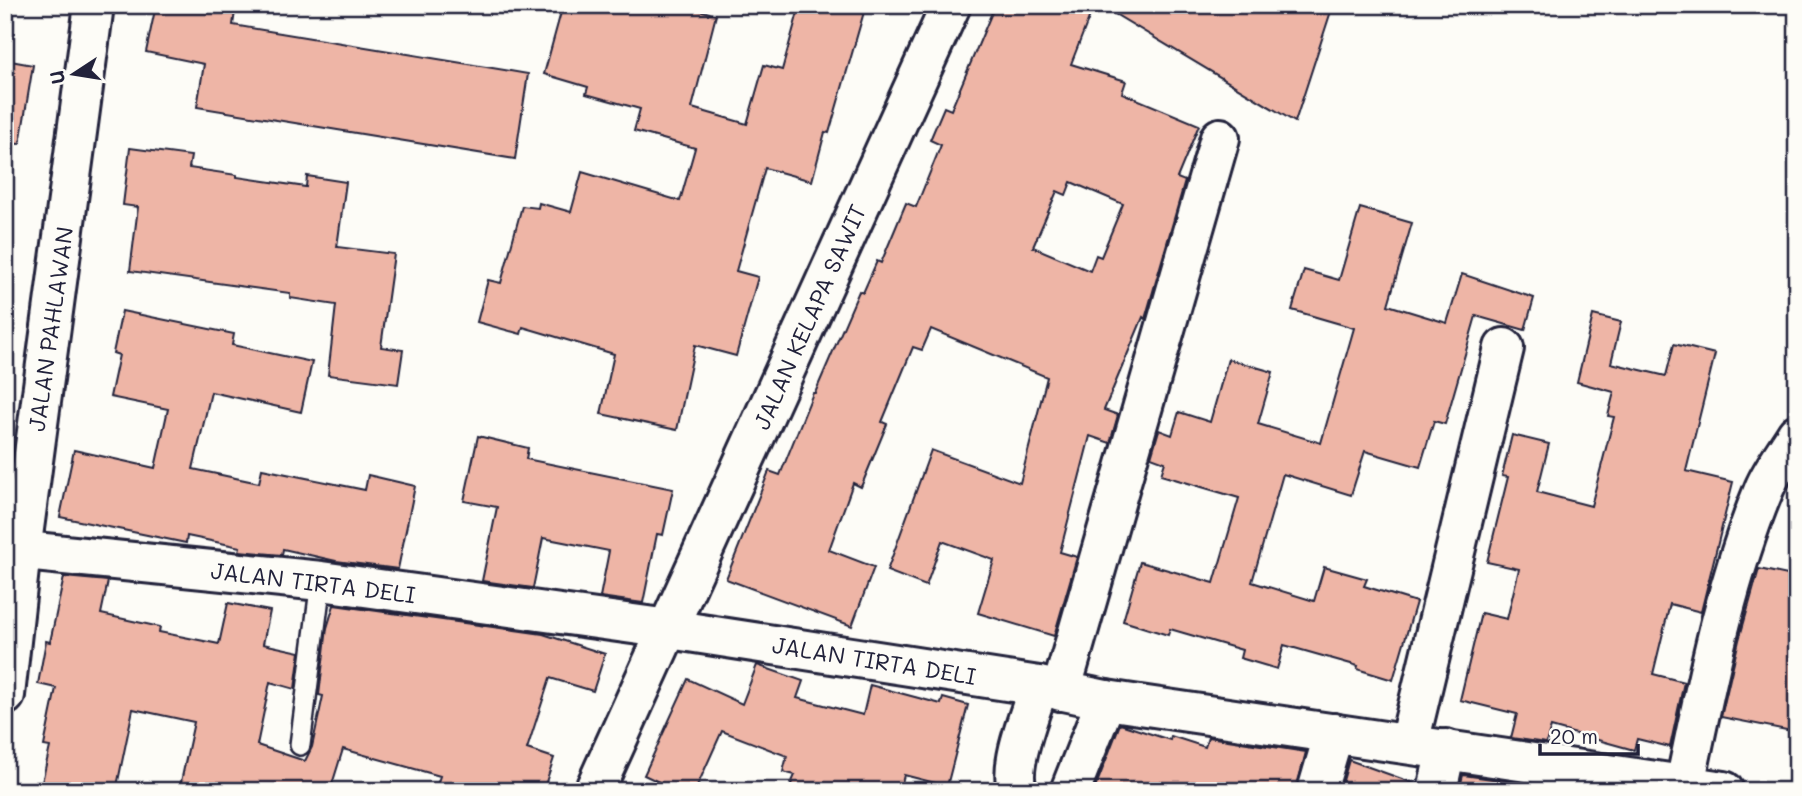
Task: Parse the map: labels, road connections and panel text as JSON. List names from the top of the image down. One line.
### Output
{"streets":{"street":["JALAN KELAPA SAWIT","JALAN PAHLAWAN","JALAN TIRTA DELI"]},"crossings":[["JALAN KELAPA SAWIT","JALAN TIRTA DELI"],["JALAN PAHLAWAN","JALAN TIRTA DELI"]],"scale_bar":"20 m","north":"left"}
